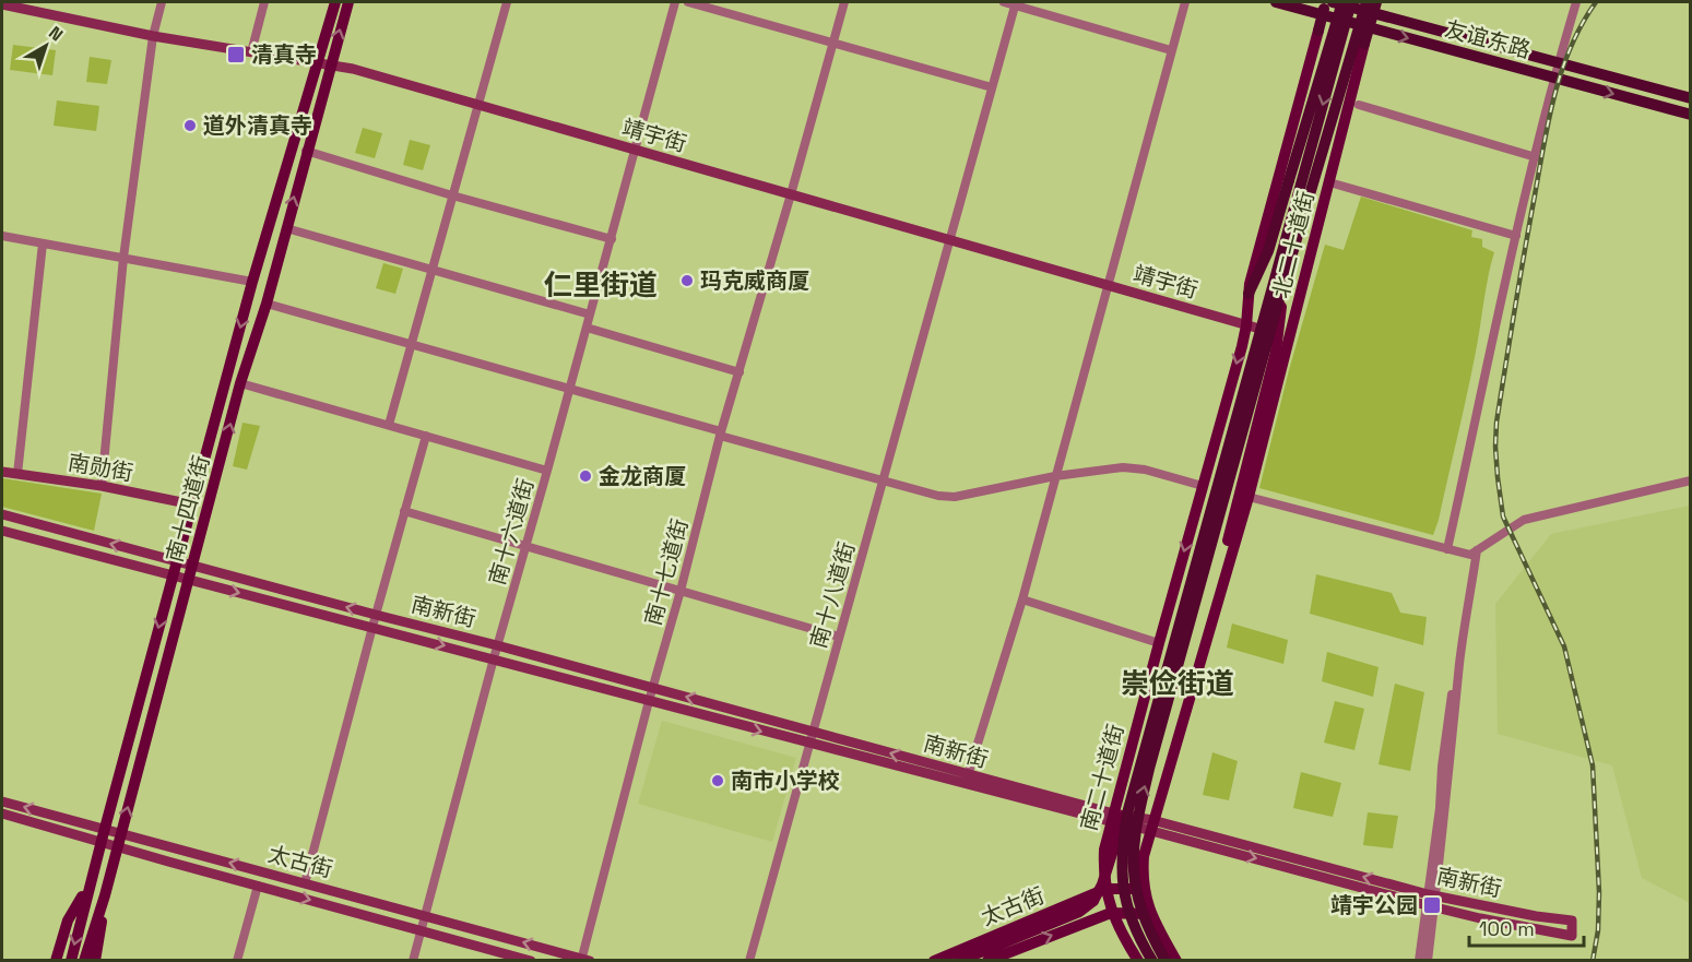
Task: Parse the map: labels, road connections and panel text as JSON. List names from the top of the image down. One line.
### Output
{"streets":{"highway":["友谊东路","北二十道街"],"main road":["靖宇街","南勋街","南十四道街","南新街","南二十道街","太古街"],"street":["南十六道街","南十七道街","南十八道街"]},"crossings":[["友谊东路","北二十道街"],["靖宇街","北二十道街"],["靖宇街","南十四道街"],["靖宇街","南十六道街"],["靖宇街","南十七道街"],["靖宇街","南十八道街"],["北二十道街","南二十道街"],["南十四道街","南新街"],["南十四道街","太古街"],["南十六道街","南新街"],["南十六道街","太古街"],["南十七道街","南新街"],["南十七道街","太古街"],["南十八道街","南新街"],["南新街","南二十道街"],["南二十道街","太古街"]],"districts":["仁里街道","崇俭街道"],"places":{"transit":["清真寺","靖宇公园"],"other":["道外清真寺","玛克威商厦","金龙商厦","南市小学校"]},"scale_bar":"100 m","north":"top right"}
